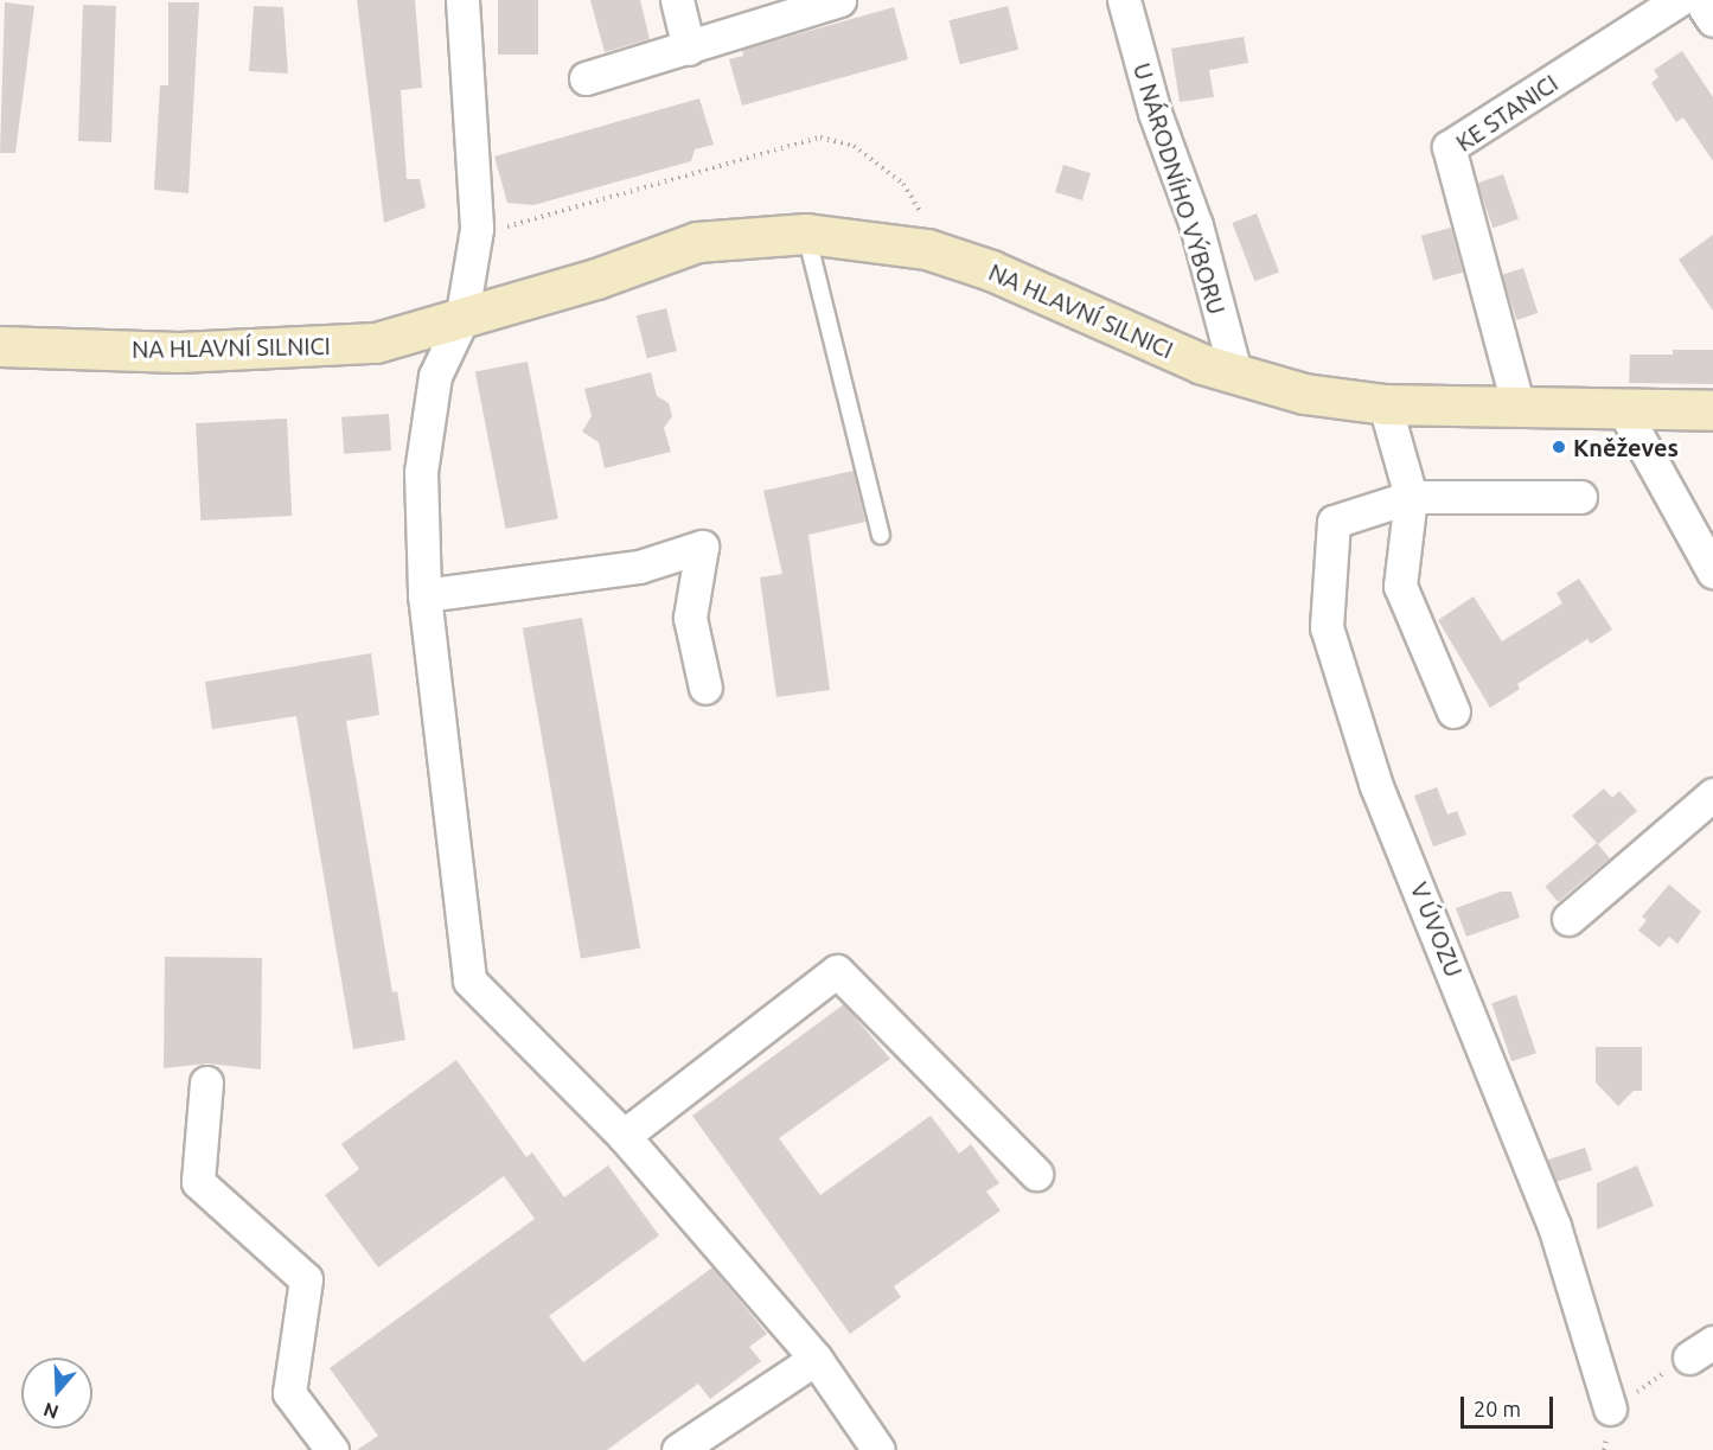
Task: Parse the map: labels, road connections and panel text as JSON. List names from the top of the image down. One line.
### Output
{"streets":{"street":["KE STANICI","U NÁRODNÍHO VÝBORU","NA HLAVNÍ SILNICI","V ÚVOZU"]},"crossings":[["KE STANICI","NA HLAVNÍ SILNICI"],["U NÁRODNÍHO VÝBORU","NA HLAVNÍ SILNICI"]],"places":["Kněževes"],"scale_bar":"20 m","north":"bottom"}
